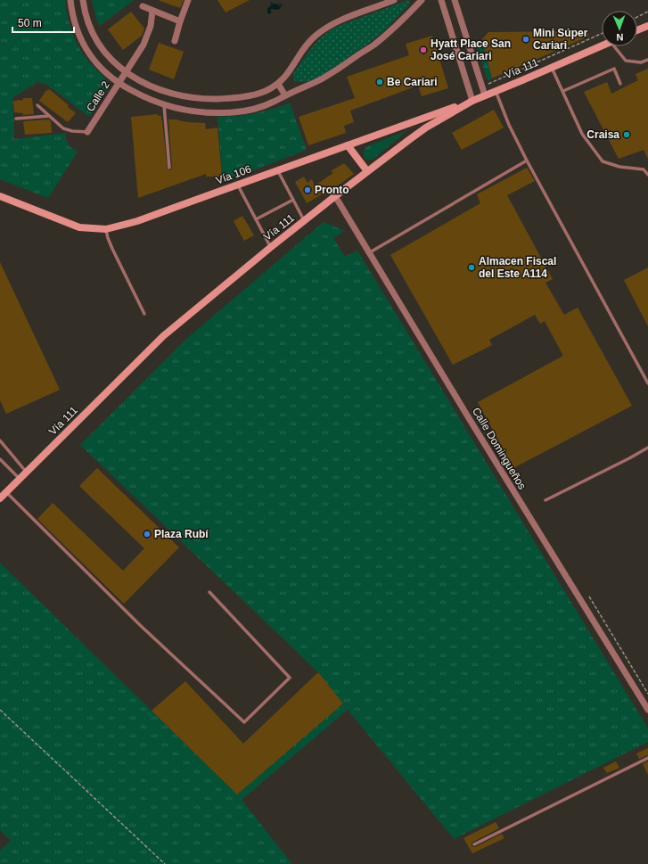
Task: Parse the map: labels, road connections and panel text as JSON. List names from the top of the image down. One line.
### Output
{"streets":{"main road":["Vía 111","Vía 106"],"street":["Calle 2","Calle Domingueños"]},"crossings":[["Vía 111","Vía 106"],["Vía 111","Calle Domingueños"]],"places":["Mini Súper Cariari","Hyatt Place San José Cariari","Be Cariari","Craisa","Pronto","Almacen Fiscal del Este A114","Plaza Rubí"],"scale_bar":"50 m","north":"bottom"}
